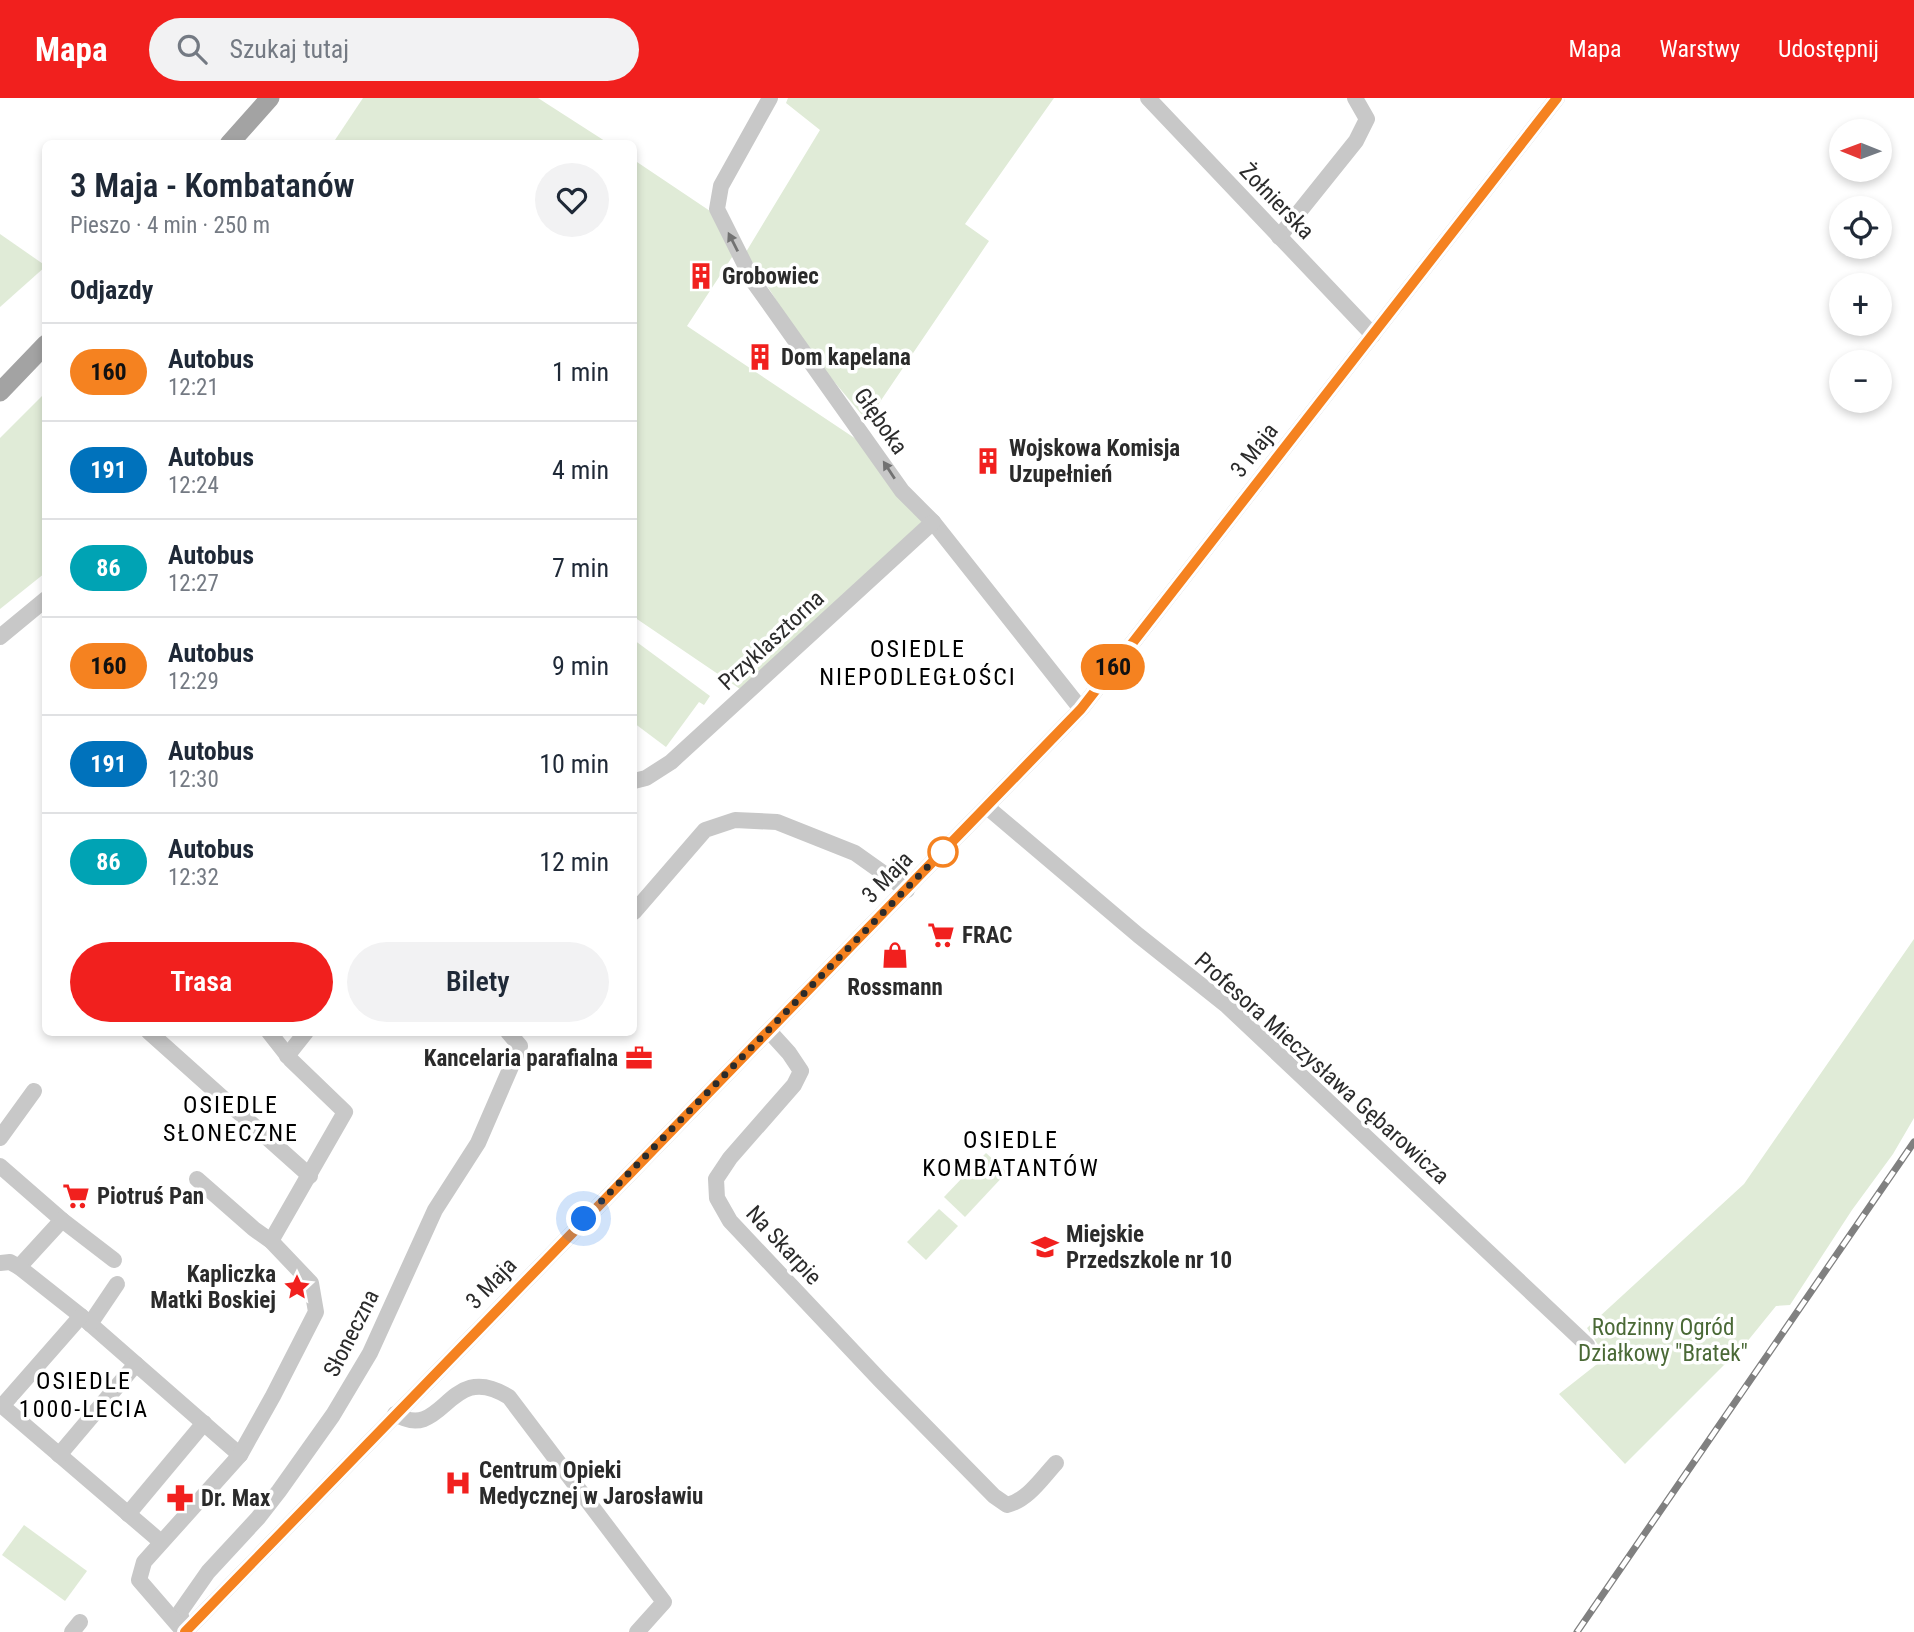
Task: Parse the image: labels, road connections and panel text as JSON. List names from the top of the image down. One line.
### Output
{"streets":{"street":["Żołnierska","Głęboka","3 Maja","Przyklasztorna","Profesora Mieczysława Gębarowicza","Na Skarpie","Słoneczna"]},"crossings":[["Żołnierska","3 Maja"],["Głęboka","3 Maja"],["Głęboka","Przyklasztorna"],["3 Maja","Profesora Mieczysława Gębarowicza"],["3 Maja","Na Skarpie"],["3 Maja","Słoneczna"]],"one_way":["Głęboka"],"districts":["OSIEDLE NIEPODLEGŁOŚCI","OSIEDLE SŁONECZNE","OSIEDLE KOMBATANTÓW","OSIEDLE 1000-LECIA"],"parks":["Rodzinny Ogród Działkowy \"Bratek\""],"places":{"building":["Grobowiec","Dom kapelana","Wojskowa Komisja Uzupełnień"],"supermarket":["FRAC","Piotruś Pan"],"shop":["Rossmann"],"office":["Kancelaria parafialna"],"school or university":["Miejskie Przedszkole nr 10"],"place":["Kapliczka Matki Boskiej"],"hospital":["Centrum Opieki Medycznej w Jarosławiu"],"pharmacy":["Dr. Max"]},"lines":["bus line 160"],"north":"left","page":{"header":"Mapa","search":"Szukaj tutaj","nav":["Mapa","Warstwy","Udostępnij"],"on_map":"160","map_buttons":["+","−"],"heading":[["3 Maja - Kombatanów","Pieszo · 4 min · 250 m"],"Odjazdy"],"list":[{"mark":"160","name":"Autobus","note":"12:21","value":"1 min"},{"mark":"191","name":"Autobus","note":"12:24","value":"4 min"},{"mark":"86","name":"Autobus","note":"12:27","value":"7 min"},{"mark":"160","name":"Autobus","note":"12:29","value":"9 min"},{"mark":"191","name":"Autobus","note":"12:30","value":"10 min"},{"mark":"86","name":"Autobus","note":"12:32","value":"12 min"}],"buttons":["Trasa","Bilety"]}}
